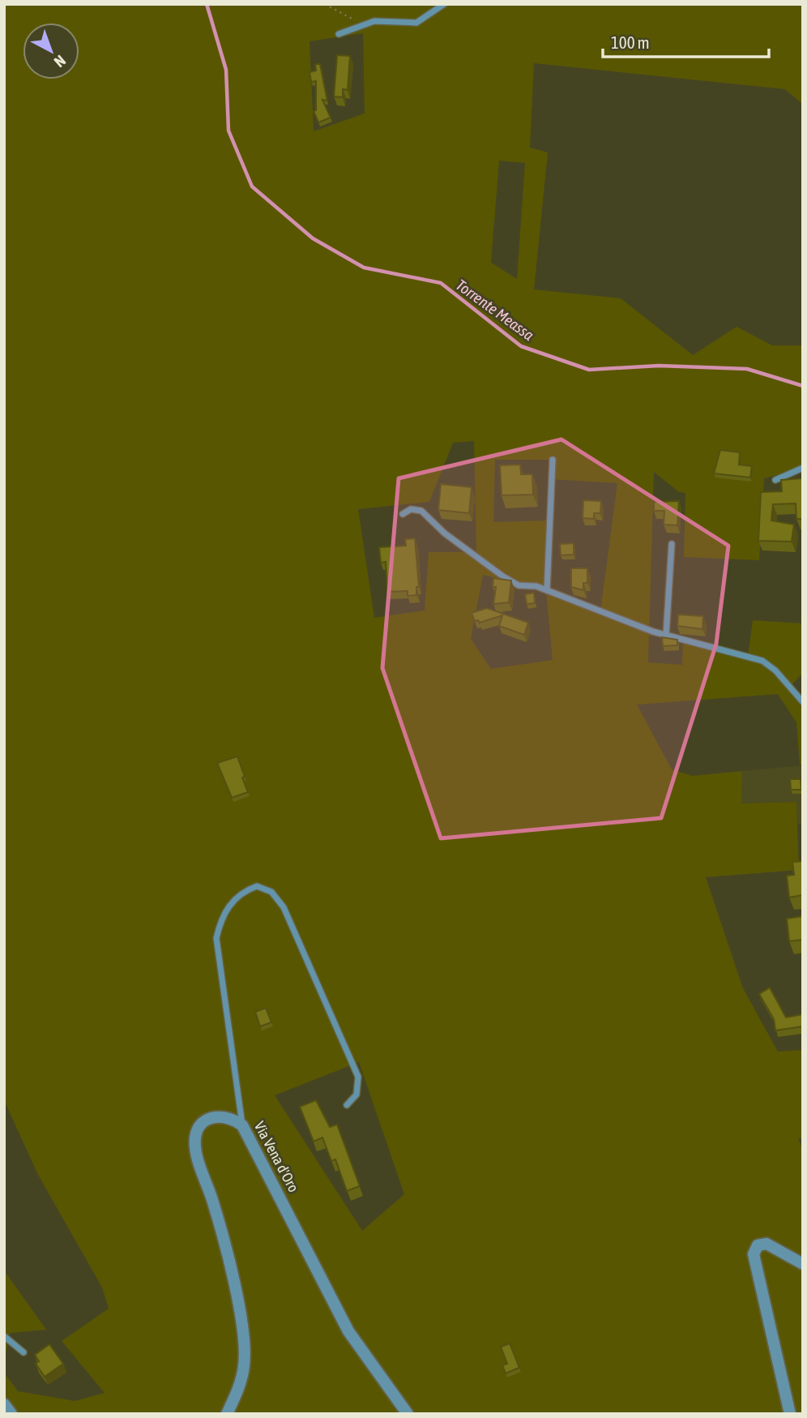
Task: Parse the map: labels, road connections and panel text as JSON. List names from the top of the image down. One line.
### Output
{"streets":{"street":["Via Vena d'Oro"]},"water":["Torrente Meassa"],"scale_bar":"100 m","north":"bottom right"}
